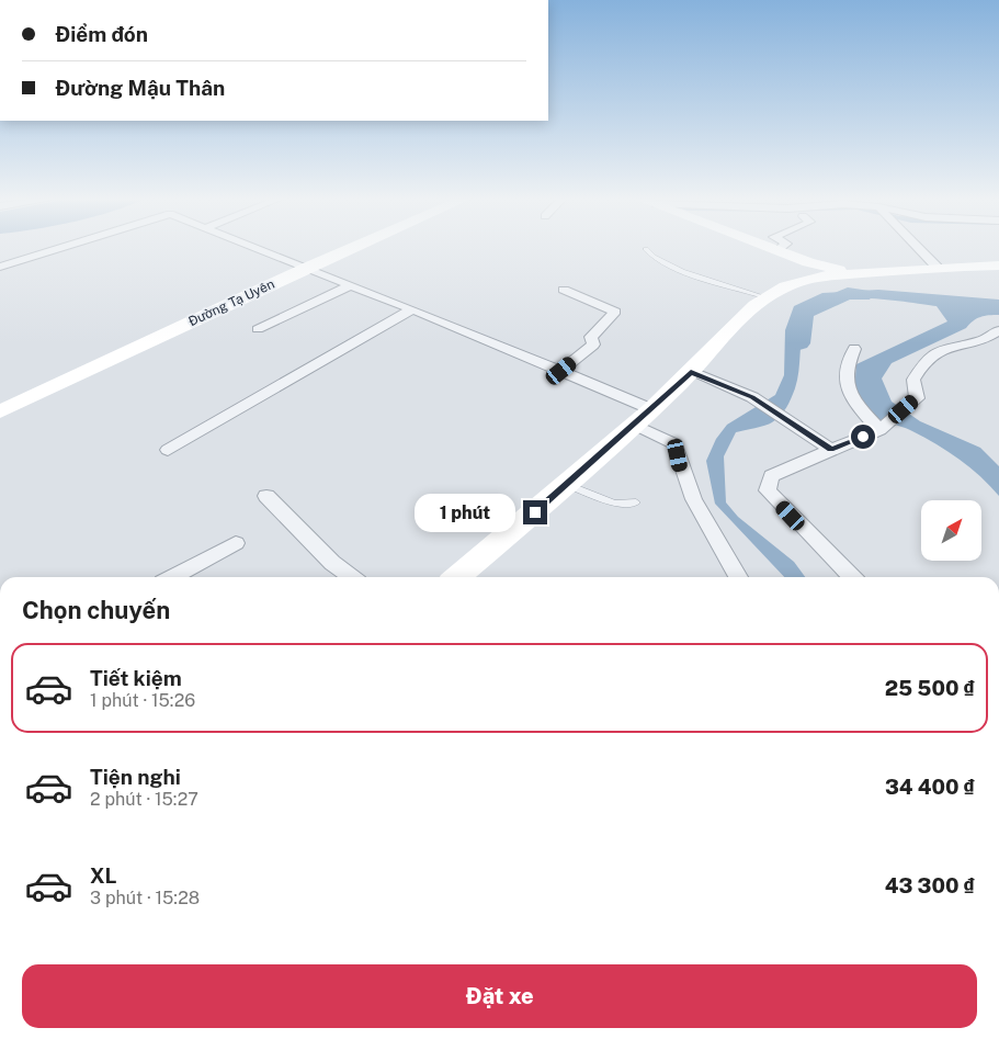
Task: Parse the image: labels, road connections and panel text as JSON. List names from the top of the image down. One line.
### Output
{"streets":{"main road":["Đường Tạ Uyên"]},"north":"top right","page":{"banner":["Điểm đón","Đường Mậu Thân"],"bubble":"1 phút","heading":"Chọn chuyến","list":[{"name":"Tiết kiệm","note":"1 phút · 15:26","value":"25 500 ₫"},{"name":"Tiện nghi","note":"2 phút · 15:27","value":"34 400 ₫"},{"name":"XL","note":"3 phút · 15:28","value":"43 300 ₫"}],"buttons":"Đặt xe"}}
